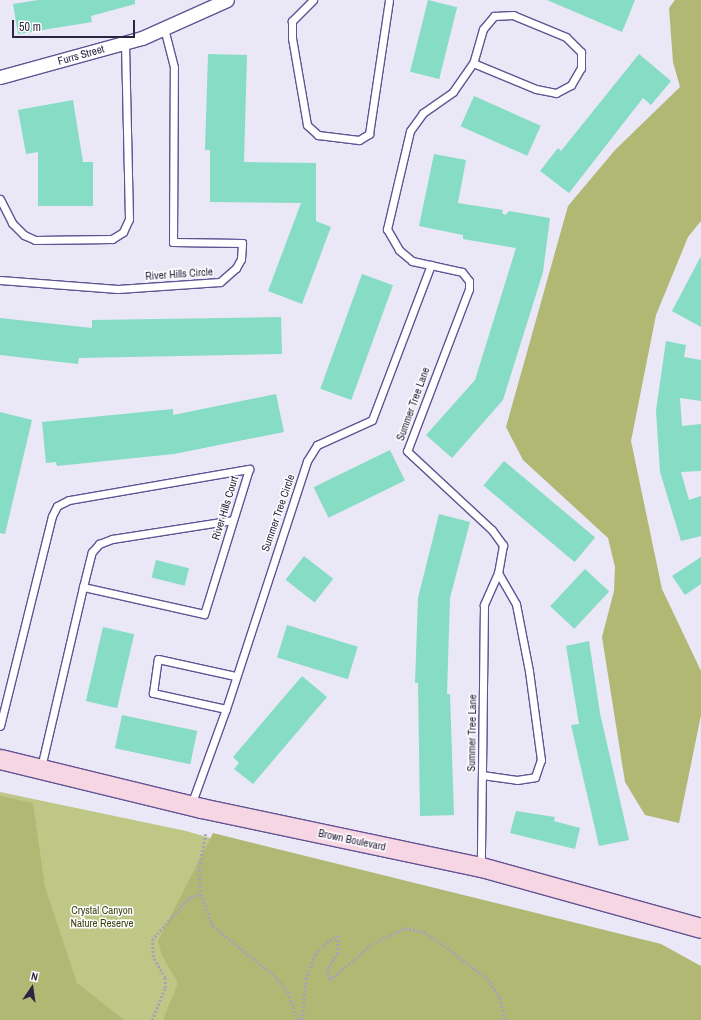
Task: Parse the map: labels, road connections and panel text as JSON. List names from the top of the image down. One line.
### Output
{"streets":{"street":["Furrs Street","Brown Boulevard"],"lane":["River Hills Circle","Summer Tree Lane","River Hills Court","Summer Tree Circle"]},"crossings":[["Furrs Street","River Hills Circle"],["Summer Tree Lane","Summer Tree Circle"],["Summer Tree Lane","Brown Boulevard"],["Summer Tree Circle","Brown Boulevard"]],"parks":["Crystal Canyon Nature Reserve"],"scale_bar":"50 m","north":"top"}
